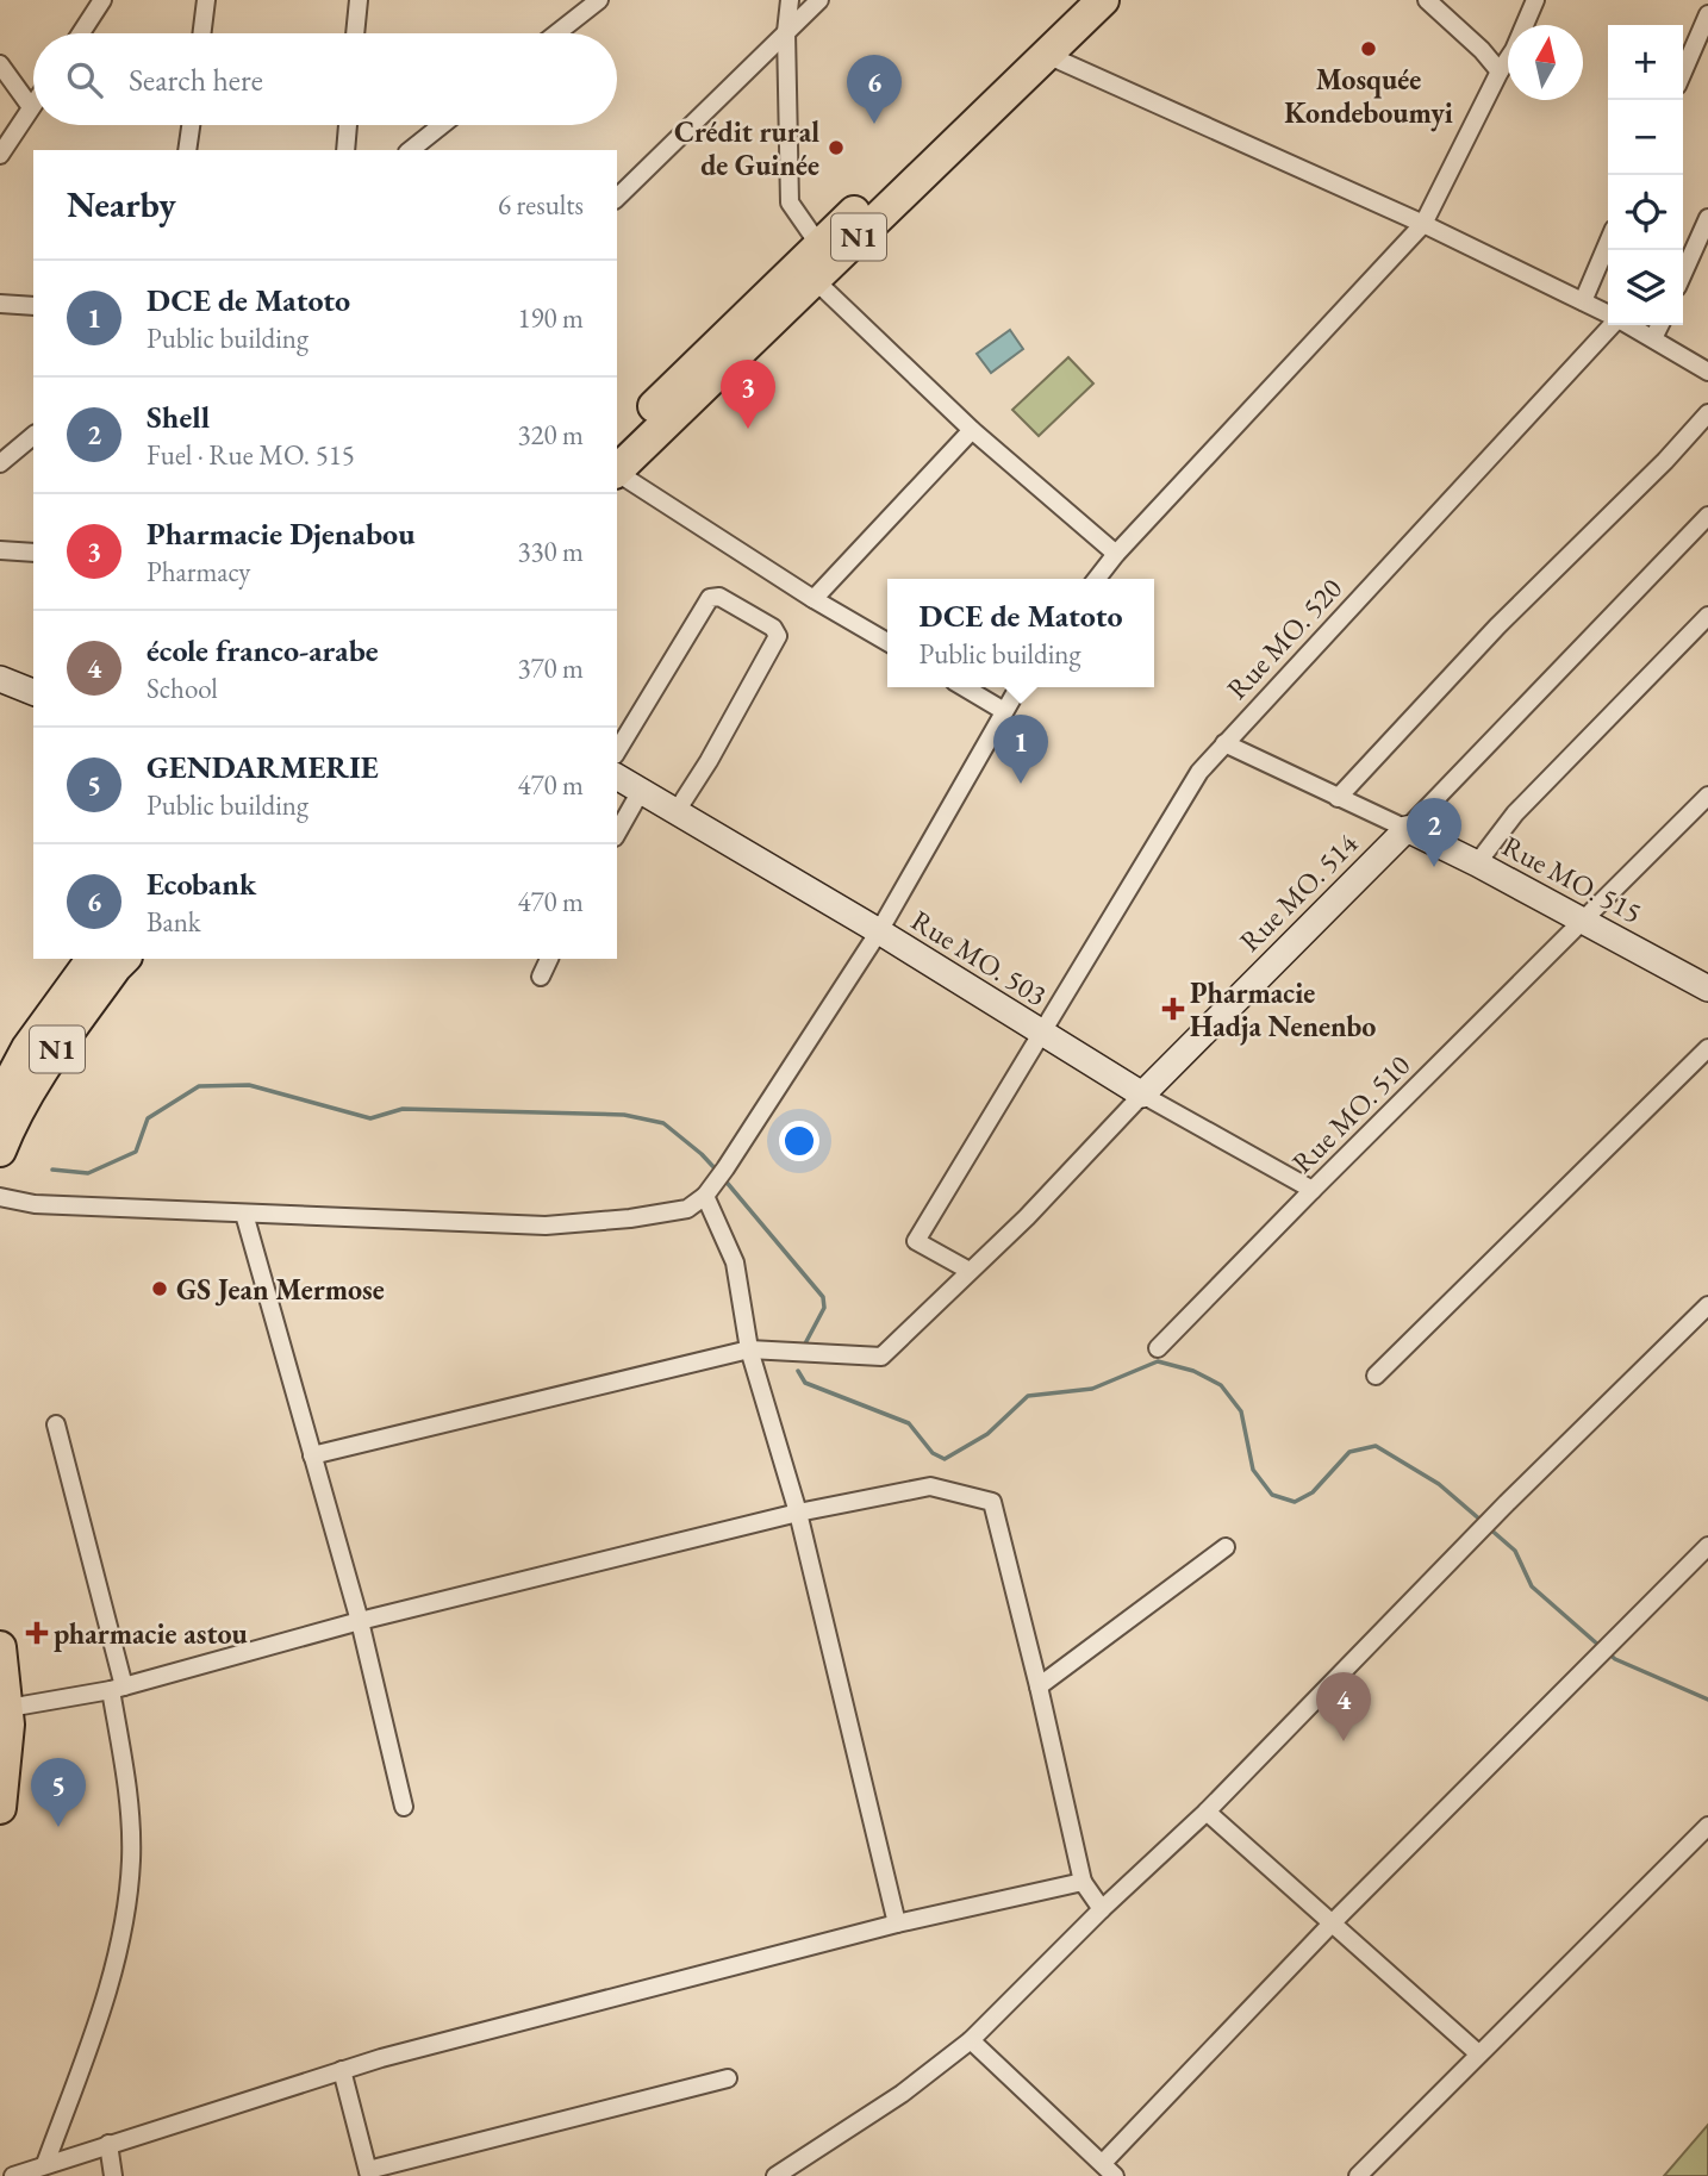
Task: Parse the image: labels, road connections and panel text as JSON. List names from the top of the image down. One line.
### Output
{"streets":{"highway":["N1"],"street":["Rue MO. 520","Rue MO. 515","Rue MO. 514","Rue MO. 503","Rue MO. 510"]},"crossings":[["Rue MO. 520","Rue MO. 515"],["Rue MO. 520","Rue MO. 514"],["Rue MO. 520","Rue MO. 503"],["Rue MO. 515","Rue MO. 514"],["Rue MO. 515","Rue MO. 510"],["Rue MO. 514","Rue MO. 503"],["Rue MO. 503","Rue MO. 510"]],"places":{"other":["Mosquée Kondeboumyi","Crédit rural de Guinée","GS Jean Mermose"],"health":["Pharmacie Hadja Nenenbo","pharmacie astou"]},"north":"top","page":{"map_buttons":["+","−"],"search":"Search here","pins":["6","3","1","2","4","5"],"heading":["Nearby","6 results"],"list":[{"mark":"1","name":"DCE de Matoto","note":"Public building","value":"190 m"},{"mark":"2","name":"Shell","note":"Fuel · Rue MO. 515","value":"320 m"},{"mark":"3","name":"Pharmacie Djenabou","note":"Pharmacy","value":"330 m"},{"mark":"4","name":"école franco-arabe","note":"School","value":"370 m"},{"mark":"5","name":"GENDARMERIE","note":"Public building","value":"470 m"},{"mark":"6","name":"Ecobank","note":"Bank","value":"470 m"}],"popup":["DCE de Matoto","Public building"]}}
